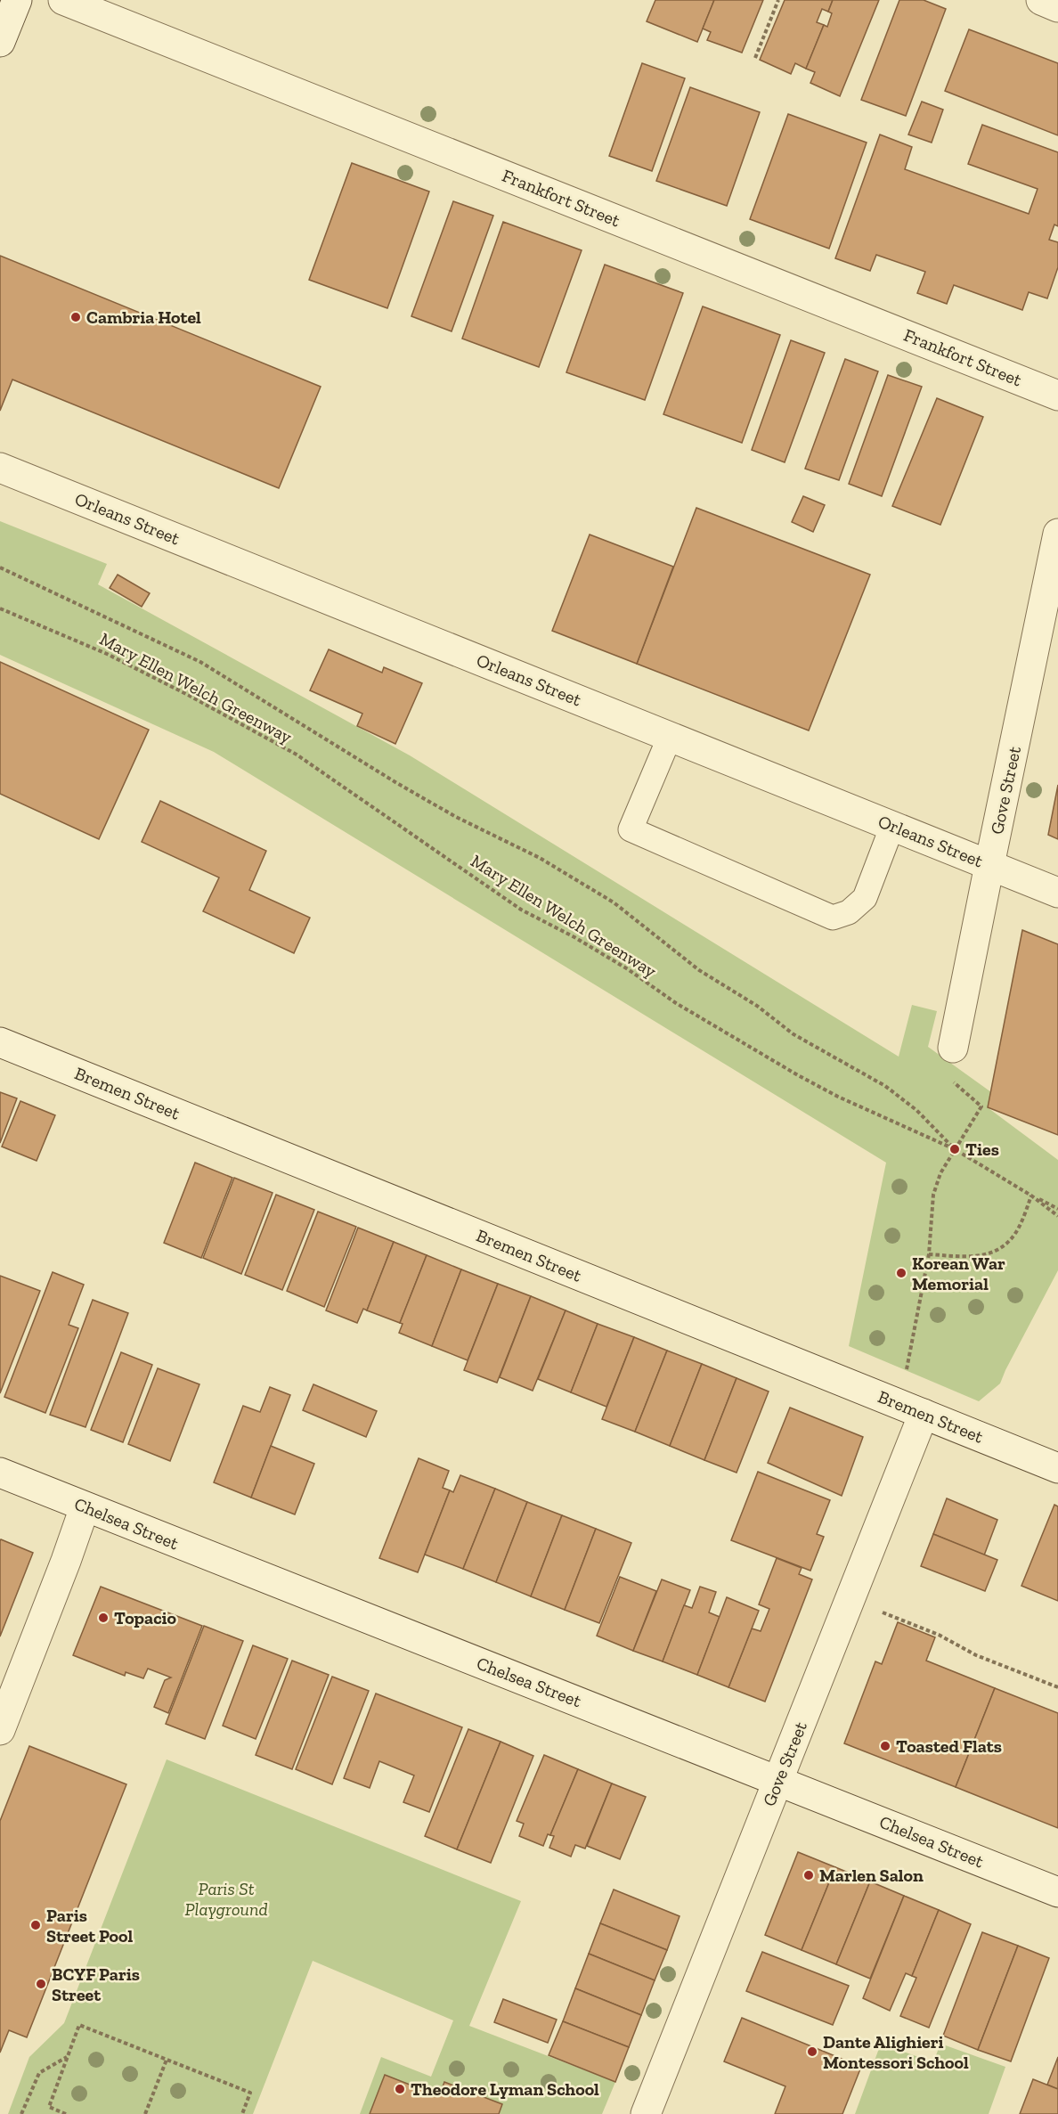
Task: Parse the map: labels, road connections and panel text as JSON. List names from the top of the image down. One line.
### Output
{"streets":{"street":["Frankfort Street","Orleans Street","Gove Street","Bremen Street","Chelsea Street"],"path":["Mary Ellen Welch Greenway"]},"crossings":[["Orleans Street","Gove Street"],["Gove Street","Bremen Street"],["Gove Street","Chelsea Street"]],"parks":["Paris St Playground"],"places":["Cambria Hotel","Ties","Korean War Memorial","Topacio","Toasted Flats","Marlen Salon","Paris Street Pool","BCYF Paris Street","Dante Alighieri Montessori School","Theodore Lyman School"]}
